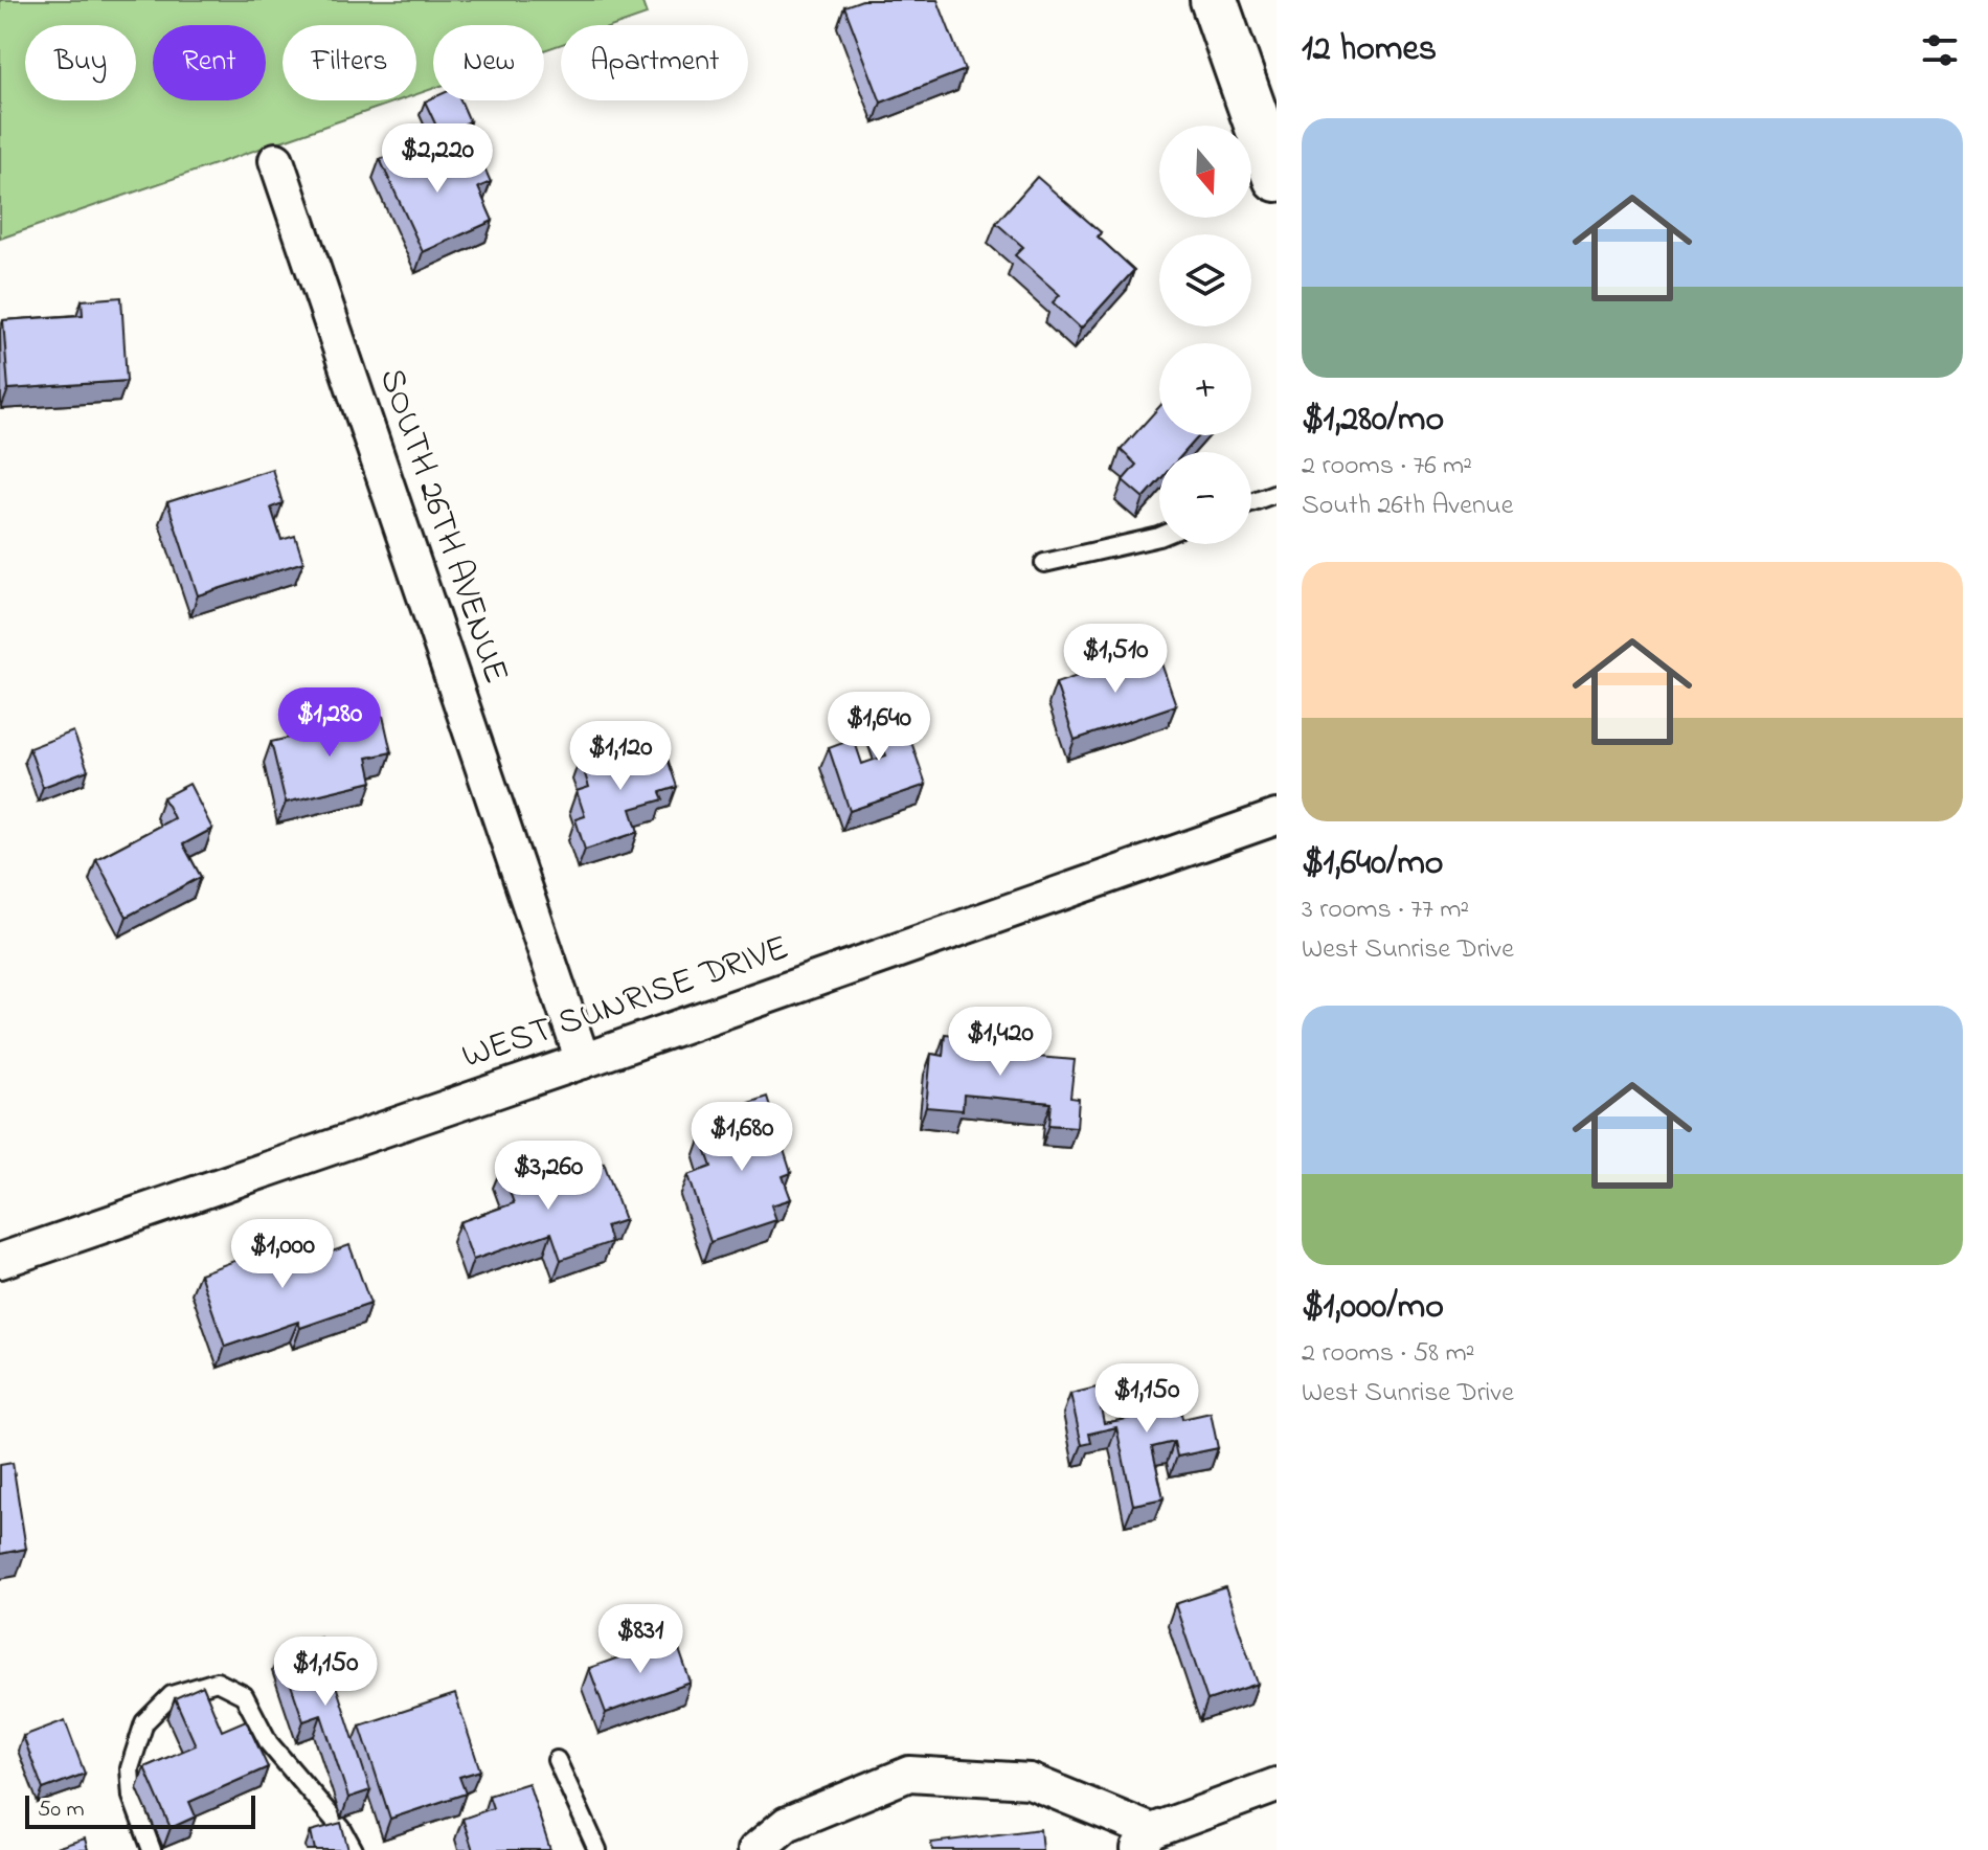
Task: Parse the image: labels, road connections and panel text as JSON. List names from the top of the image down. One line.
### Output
{"streets":{"street":["SOUTH 26TH AVENUE","WEST SUNRISE DRIVE"]},"crossings":[["SOUTH 26TH AVENUE","WEST SUNRISE DRIVE"]],"scale_bar":"50 m","north":"bottom","page":{"heading":"12 homes","chip":["Buy","Rent","Filters","New","Apartment"],"list":[{"name":"$1,280/mo","note":"2 rooms · 76 m² · South 26th Avenue"},{"name":"$1,640/mo","note":"3 rooms · 77 m² · West Sunrise Drive"},{"name":"$1,000/mo","note":"2 rooms · 58 m² · West Sunrise Drive"}],"price":["$2,220","$1,510","$1,280","$1,640","$1,120","$1,420","$1,680","$3,260","$1,000","$1,150","$831","$1,150"],"map_buttons":["+","−"],"scale":"50 m"}}
